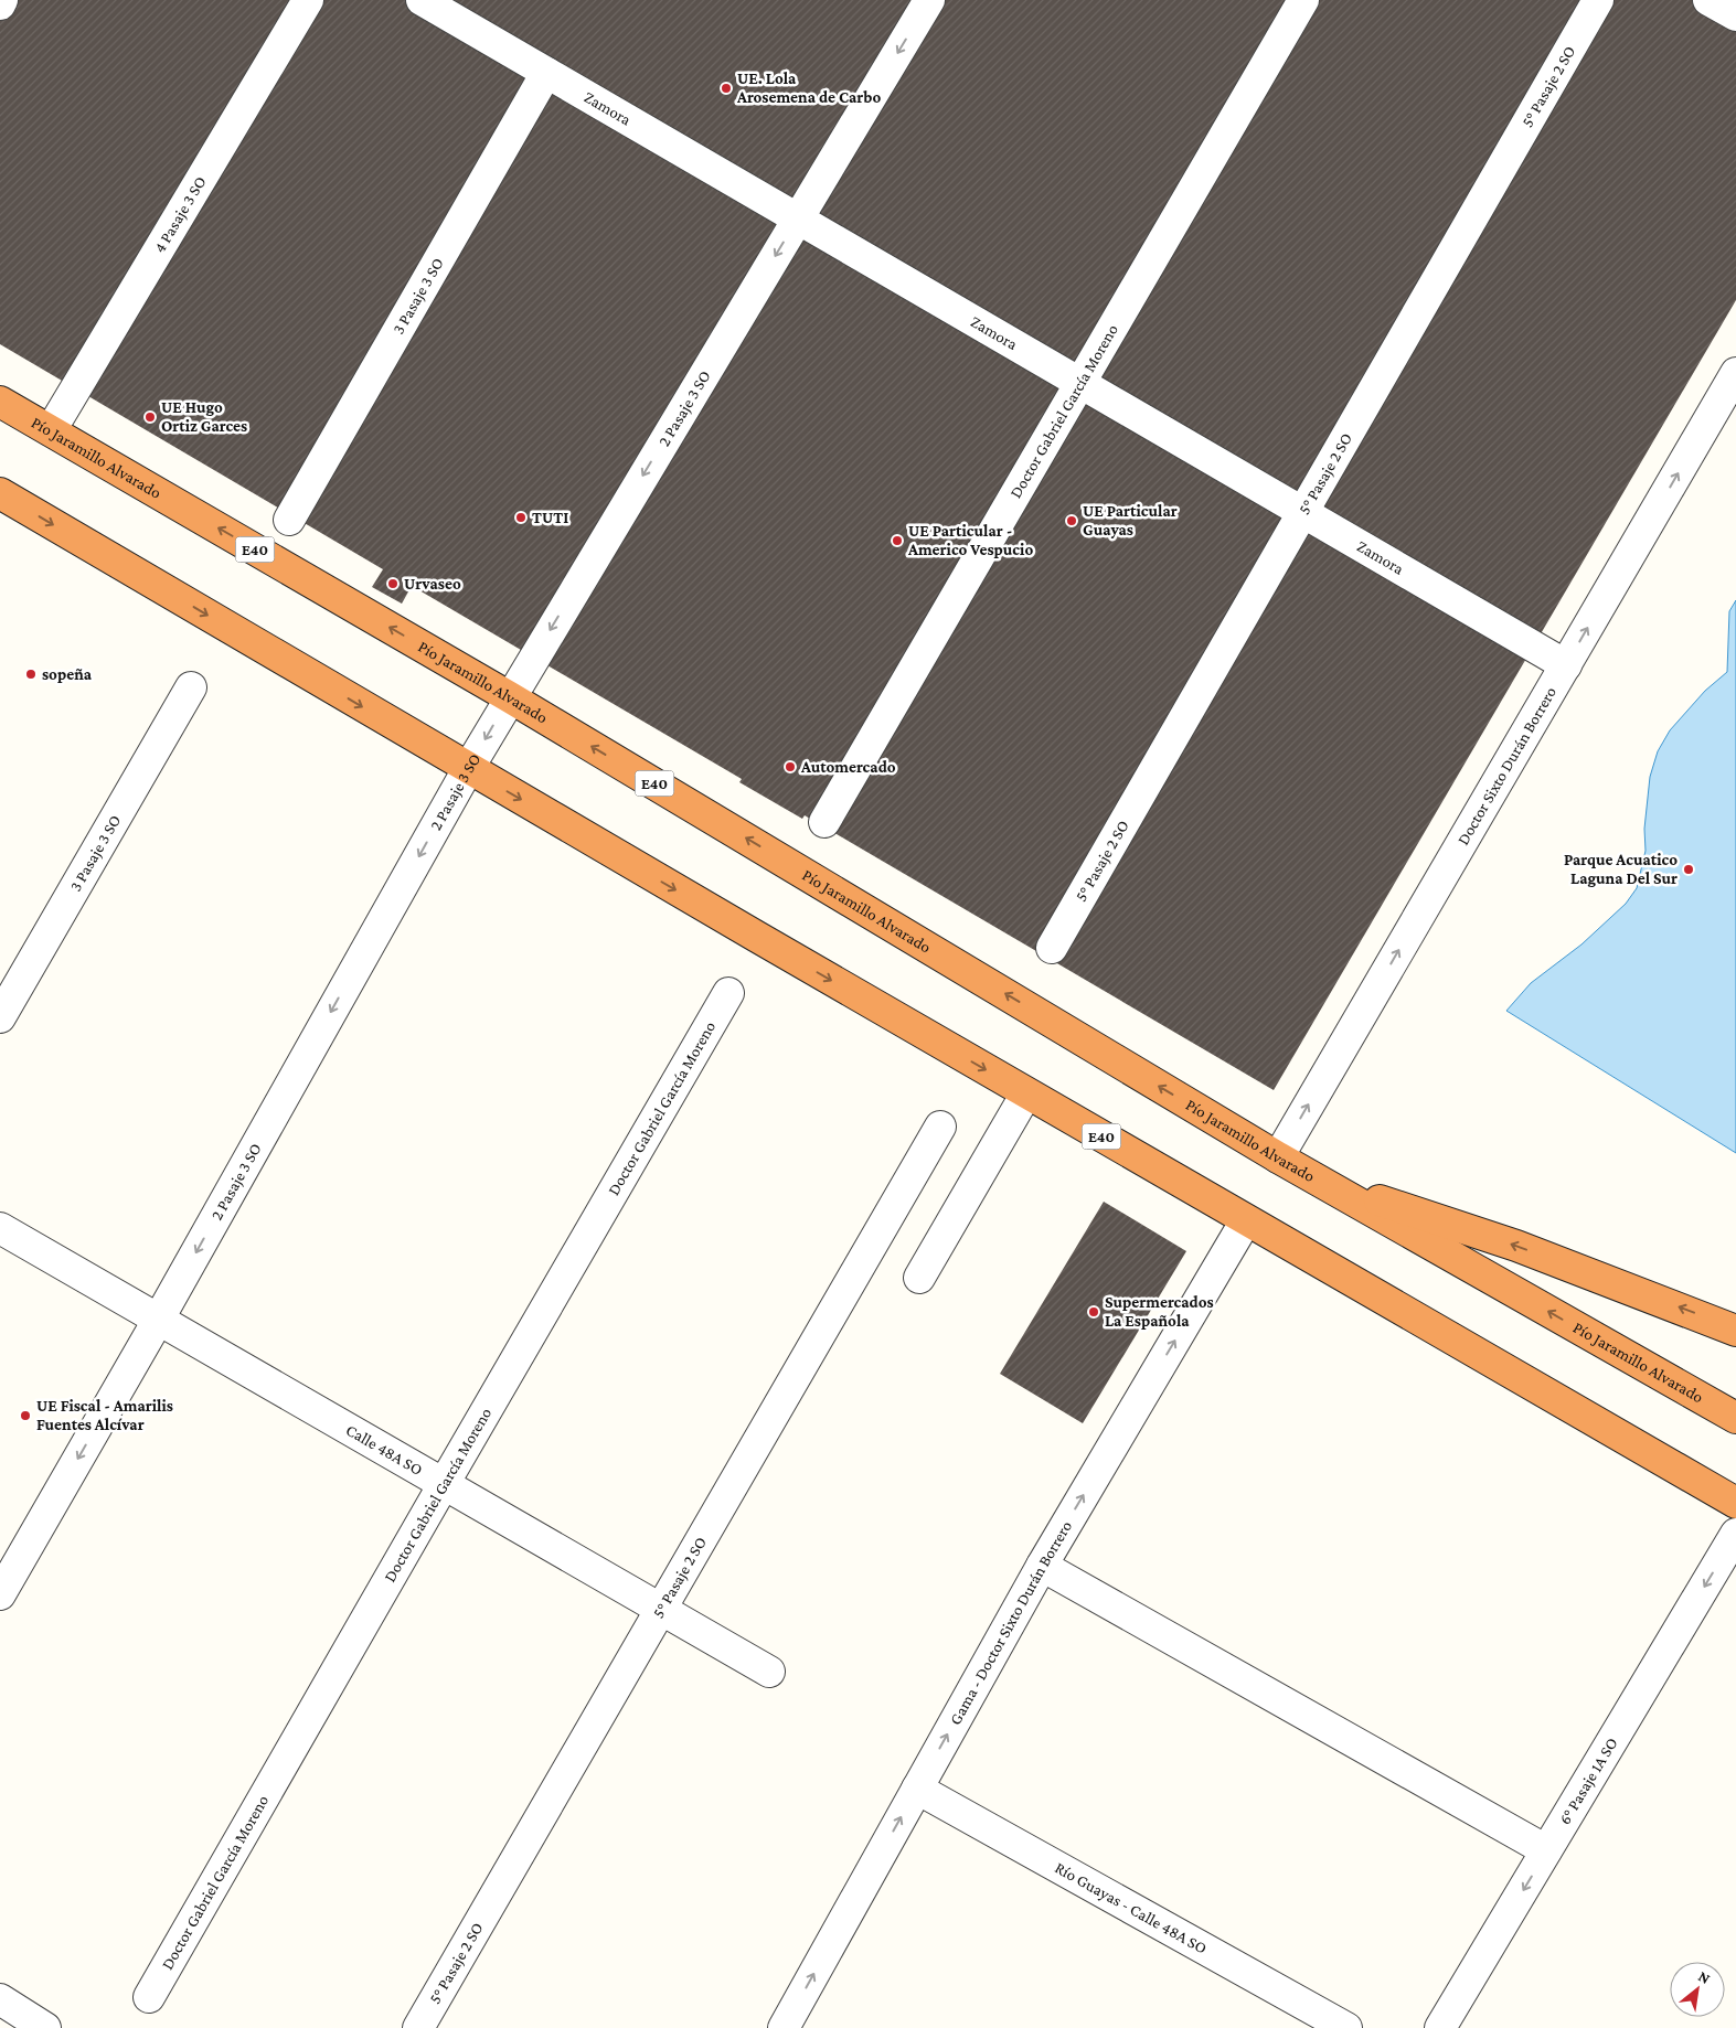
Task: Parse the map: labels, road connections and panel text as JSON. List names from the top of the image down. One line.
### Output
{"streets":{"highway":["Pío Jaramillo Alvarado","E40"],"street":["5° Pasaje 2 SO","Zamora","4 Pasaje 3 SO","3 Pasaje 3 SO","2 Pasaje 3 SO","Doctor Gabriel García Moreno","Doctor Sixto Durán Borrero","Calle 48A SO","Gama - Doctor Sixto Durán Borrero","6° Pasaje 1A SO","Río Guayas - Calle 48A SO"]},"crossings":[["5° Pasaje 2 SO","Zamora"],["5° Pasaje 2 SO","Calle 48A SO"],["Zamora","3 Pasaje 3 SO"],["Zamora","2 Pasaje 3 SO"],["Zamora","Doctor Gabriel García Moreno"],["Zamora","Doctor Sixto Durán Borrero"],["4 Pasaje 3 SO","Pío Jaramillo Alvarado"],["2 Pasaje 3 SO","Pío Jaramillo Alvarado"],["2 Pasaje 3 SO","E40"],["2 Pasaje 3 SO","Calle 48A SO"],["Doctor Gabriel García Moreno","Calle 48A SO"],["Pío Jaramillo Alvarado","Doctor Sixto Durán Borrero"],["E40","Gama - Doctor Sixto Durán Borrero"],["Gama - Doctor Sixto Durán Borrero","Río Guayas - Calle 48A SO"]],"one_way":["2 Pasaje 3 SO","Doctor Sixto Durán Borrero","Gama - Doctor Sixto Durán Borrero","6° Pasaje 1A SO"],"places":["UE. Lola Arosemena de Carbo","UE Hugo Ortiz Garces","TUTI","UE Particular Guayas","UE Particular - Americo Vespucio","Urvaseo","sopeña","Automercado","Parque Acuatico Laguna Del Sur","Supermercados La Española","UE Fiscal - Amarilis Fuentes Alcívar"],"north":"top right"}
